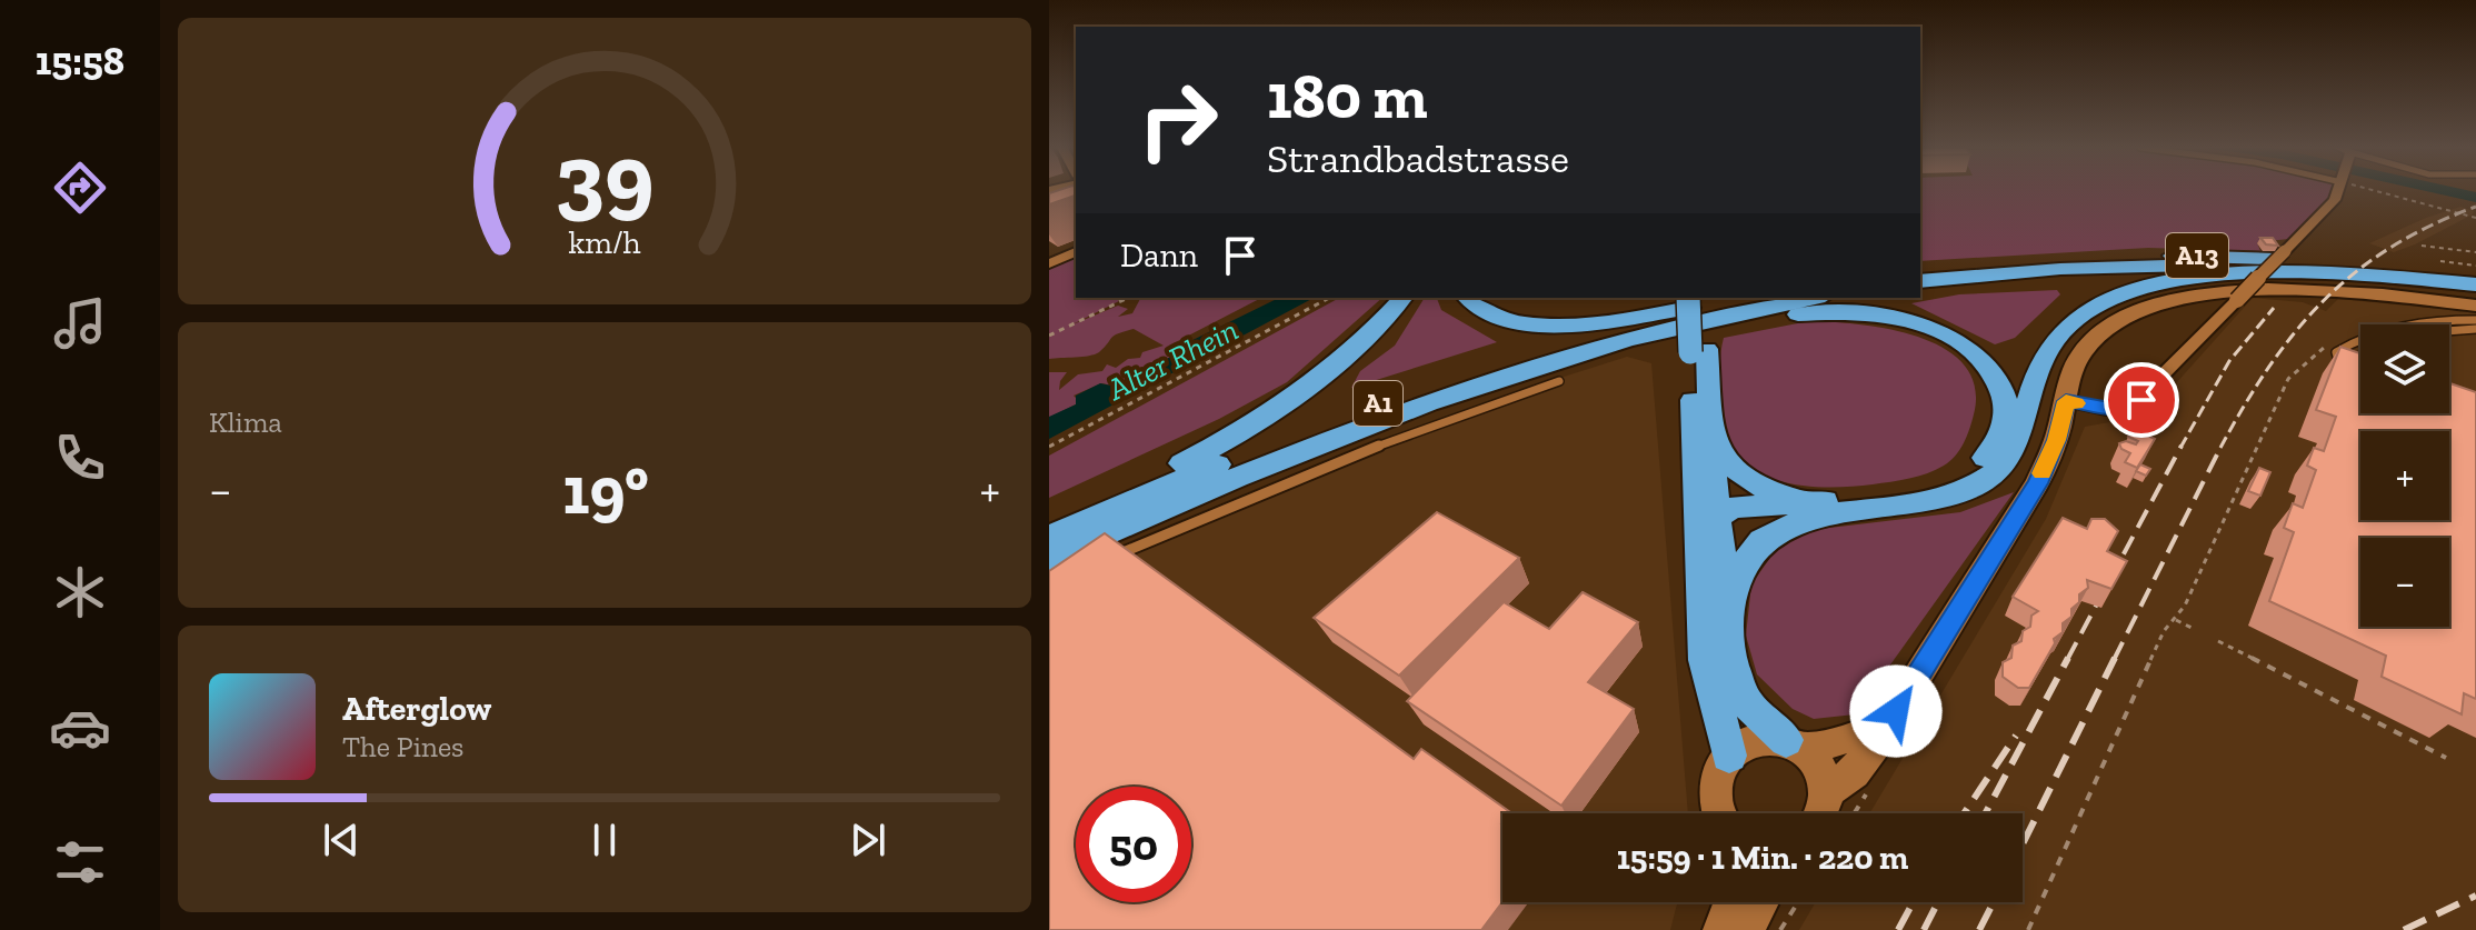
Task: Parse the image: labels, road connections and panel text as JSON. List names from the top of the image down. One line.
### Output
{"streets":{"highway":["A13","A1"]},"water":["Alter Rhein"],"page":{"tabs":"15:58","turn":["180 m","Strandbadstrasse"],"then":"Dann","tile":"Klima","map_buttons":["+","−"],"heat":["−","19°","+"],"song":["Afterglow","The Pines"],"limit":"50","trip":"15:59 · 1 Min. · 220 m","gauge":["39","km/h"]}}
